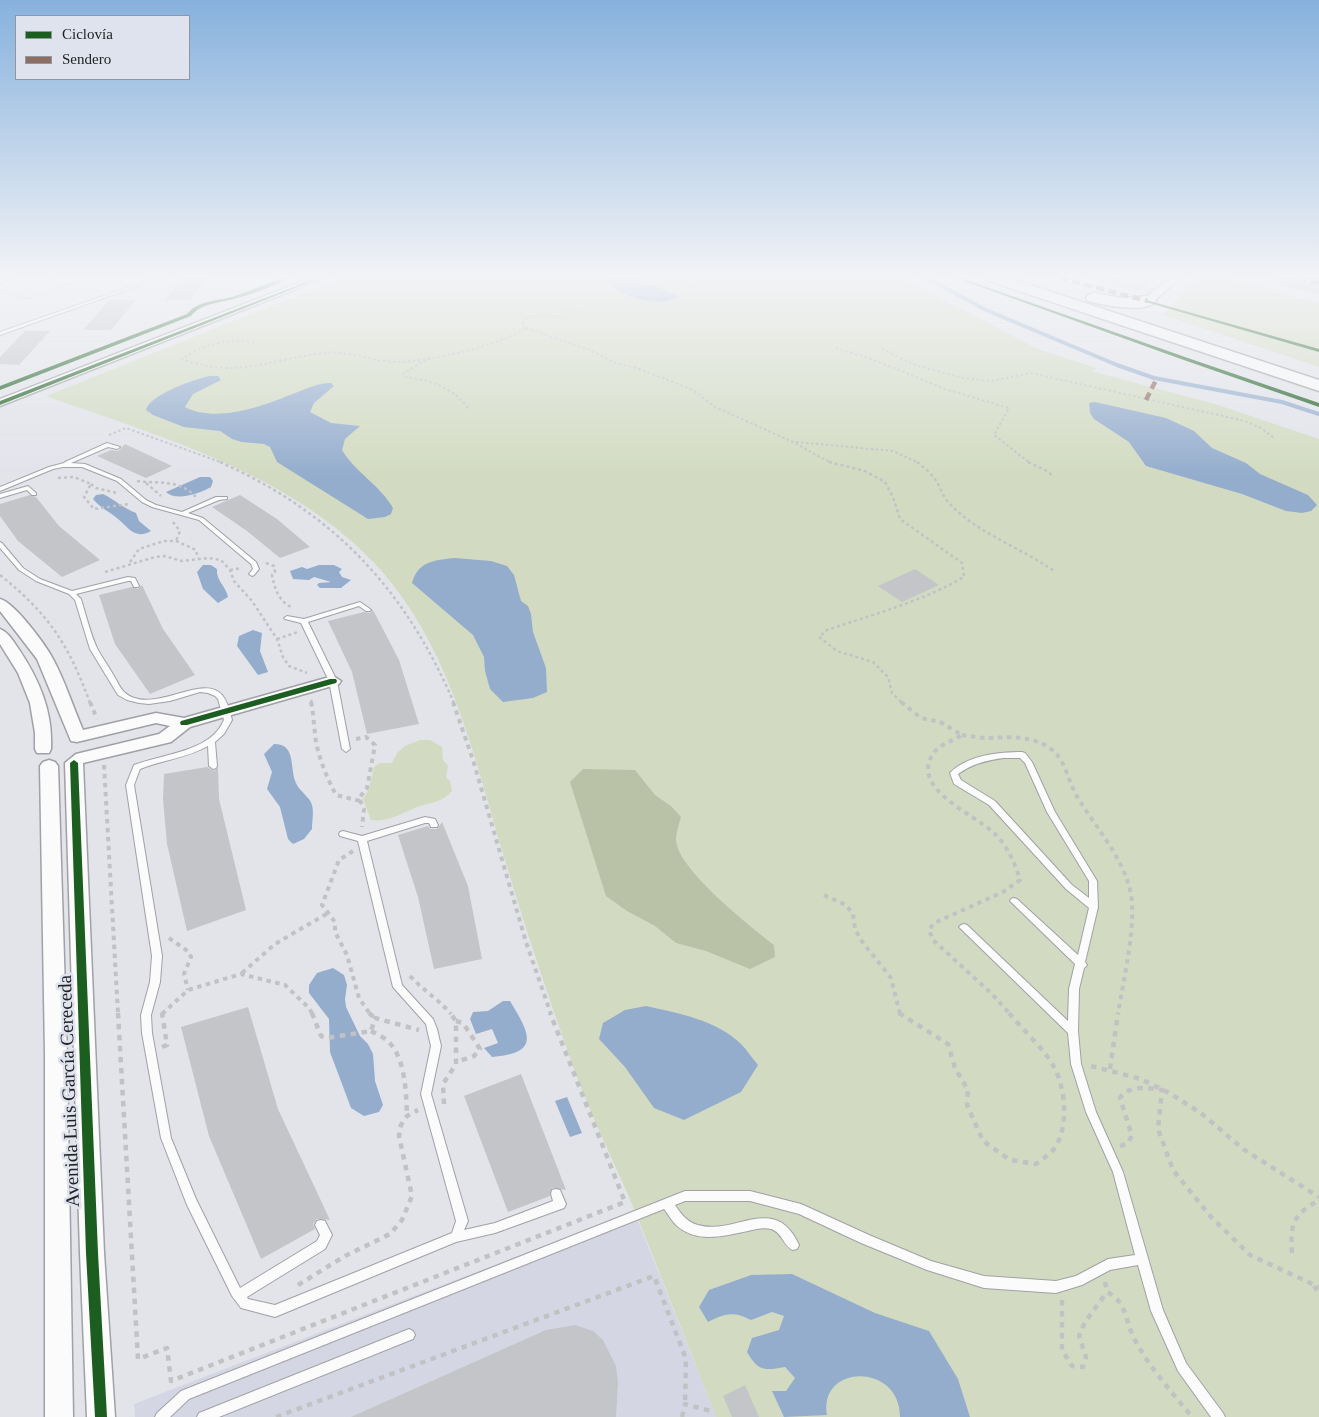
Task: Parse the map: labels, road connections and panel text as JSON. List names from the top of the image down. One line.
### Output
{"streets":{"street":["Avenida Luis García Cereceda"]},"legend":["Ciclovía","Sendero"]}
